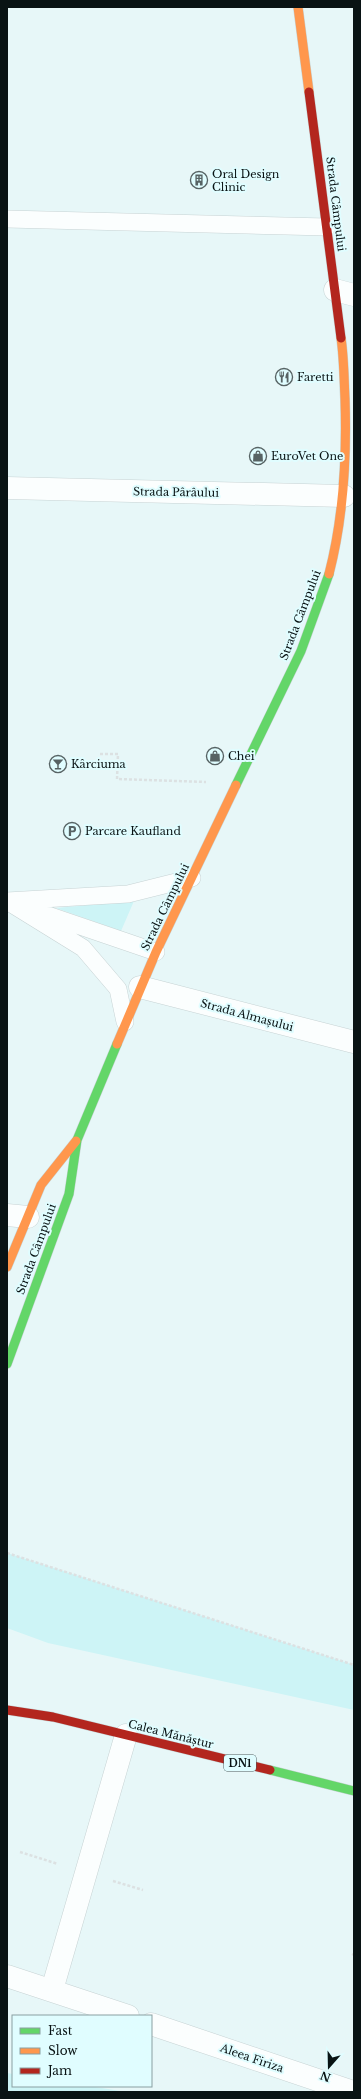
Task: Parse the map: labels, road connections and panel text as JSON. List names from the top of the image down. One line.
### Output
{"streets":{"main road":["Strada Câmpului","Calea Mănăștur","DN1"],"street":["Strada Pârâului","Strada Almașului","Aleea Firiza"]},"crossings":[["Strada Câmpului","Strada Pârâului"],["Strada Câmpului","Strada Almașului"]],"places":{"building":["Oral Design Clinic"],"restaurant":["Faretti"],"shop":["EuroVet One","Chei"],"bar":["Kârciuma"],"parking":["Parcare Kaufland"]},"legend":["Fast","Slow","Jam"],"north":"bottom"}
